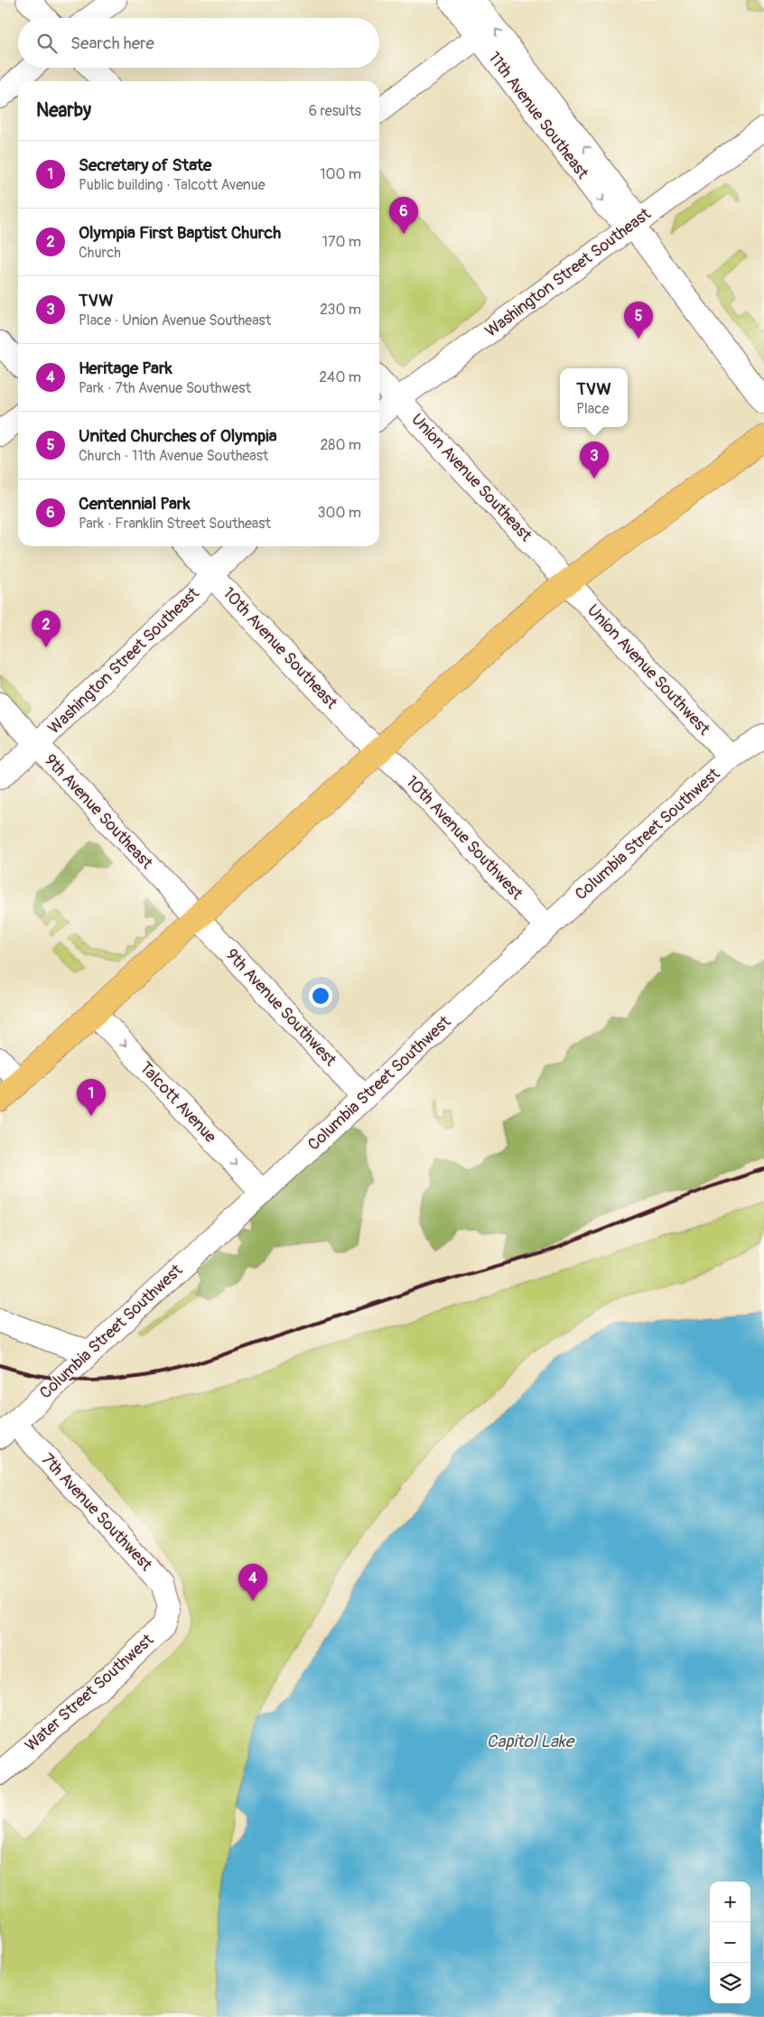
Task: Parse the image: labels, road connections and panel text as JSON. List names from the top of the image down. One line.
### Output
{"streets":{"street":["11th Avenue Southeast","Washington Street Southeast","Union Avenue Southeast","10th Avenue Southeast","Union Avenue Southwest","9th Avenue Southeast","Columbia Street Southwest","10th Avenue Southwest","9th Avenue Southwest","Talcott Avenue","7th Avenue Southwest","Water Street Southwest"]},"crossings":[["11th Avenue Southeast","Washington Street Southeast"],["Washington Street Southeast","Union Avenue Southeast"],["Washington Street Southeast","10th Avenue Southeast"],["Washington Street Southeast","9th Avenue Southeast"],["Union Avenue Southeast","Union Avenue Southwest"],["10th Avenue Southeast","10th Avenue Southwest"],["Union Avenue Southwest","Columbia Street Southwest"],["9th Avenue Southeast","9th Avenue Southwest"],["Columbia Street Southwest","10th Avenue Southwest"],["Columbia Street Southwest","9th Avenue Southwest"],["Columbia Street Southwest","Talcott Avenue"],["Columbia Street Southwest","7th Avenue Southwest"],["7th Avenue Southwest","Water Street Southwest"]],"one_way":["Talcott Avenue"],"water":["Capitol Lake"],"page":{"search":"Search here","heading":["Nearby","6 results"],"list":[{"mark":"1","name":"Secretary of State","note":"Public building · Talcott Avenue","value":"100 m"},{"mark":"2","name":"Olympia First Baptist Church","note":"Church","value":"170 m"},{"mark":"3","name":"TVW","note":"Place · Union Avenue Southeast","value":"230 m"},{"mark":"4","name":"Heritage Park","note":"Park · 7th Avenue Southwest","value":"240 m"},{"mark":"5","name":"United Churches of Olympia","note":"Church · 11th Avenue Southeast","value":"280 m"},{"mark":"6","name":"Centennial Park","note":"Park · Franklin Street Southeast","value":"300 m"}],"pins":["6","5","3","2","1","4"],"popup":["TVW","Place"],"map_buttons":["+","−"]}}
